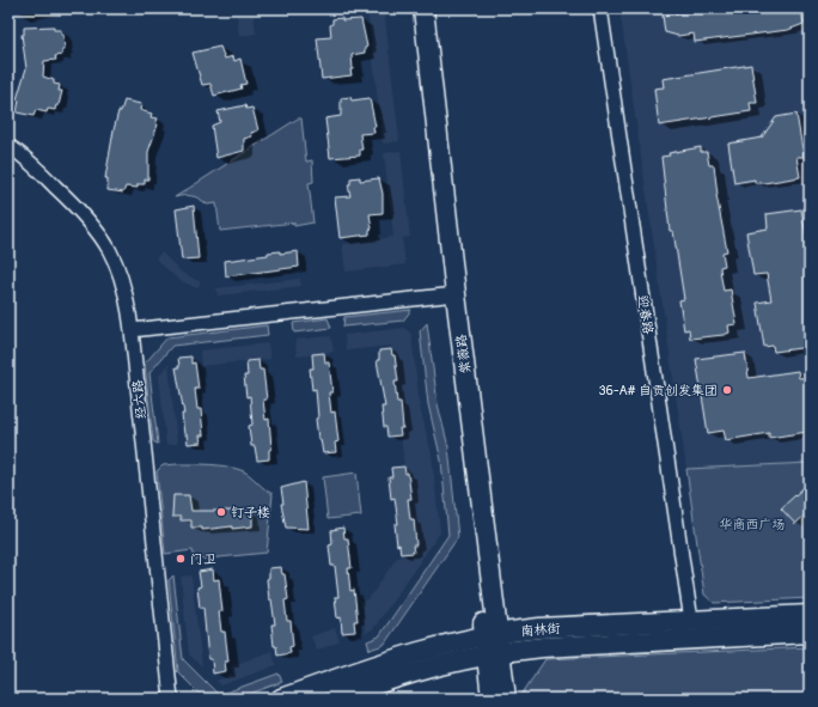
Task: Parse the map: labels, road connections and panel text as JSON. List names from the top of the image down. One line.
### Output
{"streets":{"main road":["紫薇路","南林街"],"street":["迎春路","经六路"]},"crossings":[["迎春路","南林街"],["紫薇路","南林街"]],"parks":["华商西广场"],"places":["36-A# 自贡创发集团","钉子楼","门卫"]}
